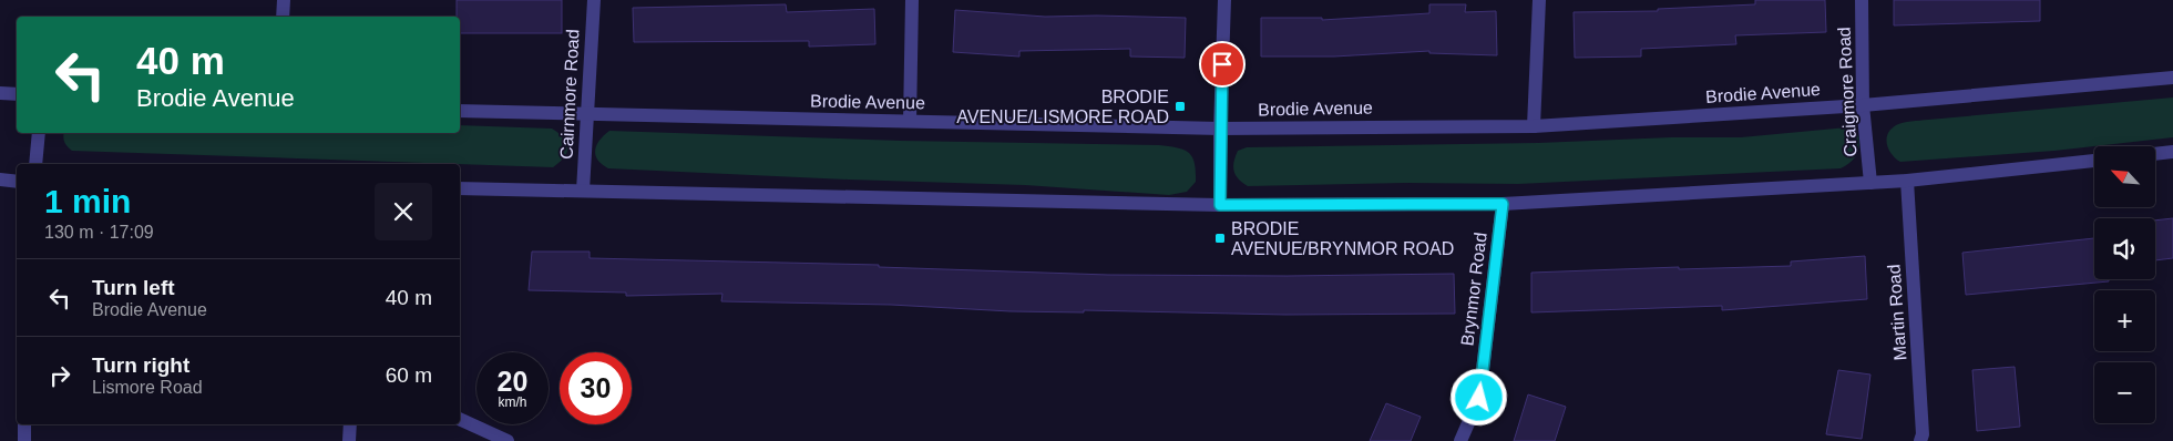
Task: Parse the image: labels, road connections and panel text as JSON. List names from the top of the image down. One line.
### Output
{"streets":{"street":["Craigmore Road","Brodie Avenue","Cairnmore Road","Brynmor Road","Martin Road"]},"crossings":[["Craigmore Road","Brodie Avenue"],["Brodie Avenue","Cairnmore Road"]],"places":{"transit":["BRODIE AVENUE/LISMORE ROAD","BRODIE AVENUE/BRYNMOR ROAD"]},"north":"top left","page":{"turn":["40 m","Brodie Avenue"],"map_buttons":["+","−"],"heading":["1 min","130 m · 17:09"],"list":[{"name":"Turn left","note":"Brodie Avenue","value":"40 m"},{"name":"Turn right","note":"Lismore Road","value":"60 m"}],"speed":"20 km/h","limit":"30"}}
